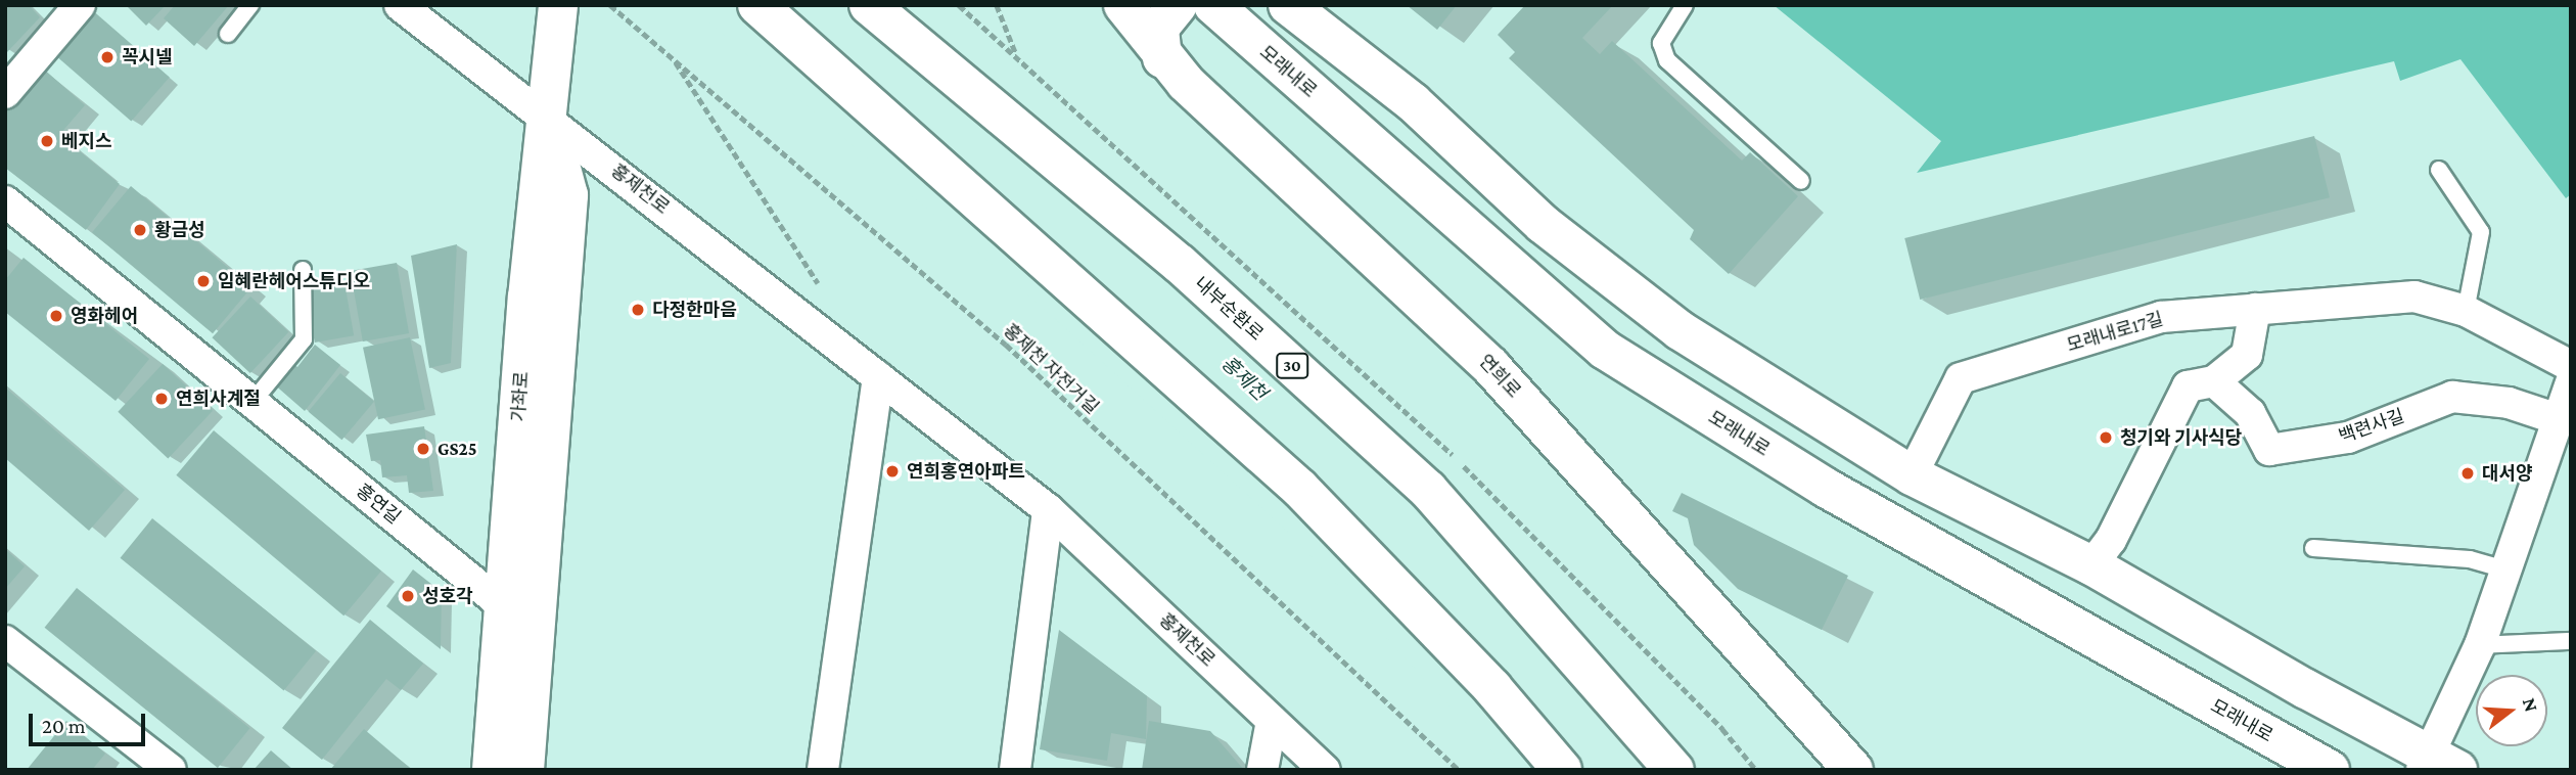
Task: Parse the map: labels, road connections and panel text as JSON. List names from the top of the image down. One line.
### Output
{"streets":{"main road":["모래내로","내부순환로","30","연희로","가좌로"],"street":["홍제천로","모래내로17길","백련사길","홍연길"],"path":["홍제천 자전거길"]},"crossings":[["홍제천로","가좌로"],["가좌로","홍연길"]],"water":["홍제천"],"places":["꼭시넬","베지스","황금성","임혜란헤어스튜디오","다정한마음","영화헤어","연희사계절","청기와 기사식당","GS25","연희홍연아파트","대서양","성호각"],"scale_bar":"20 m","north":"right"}
